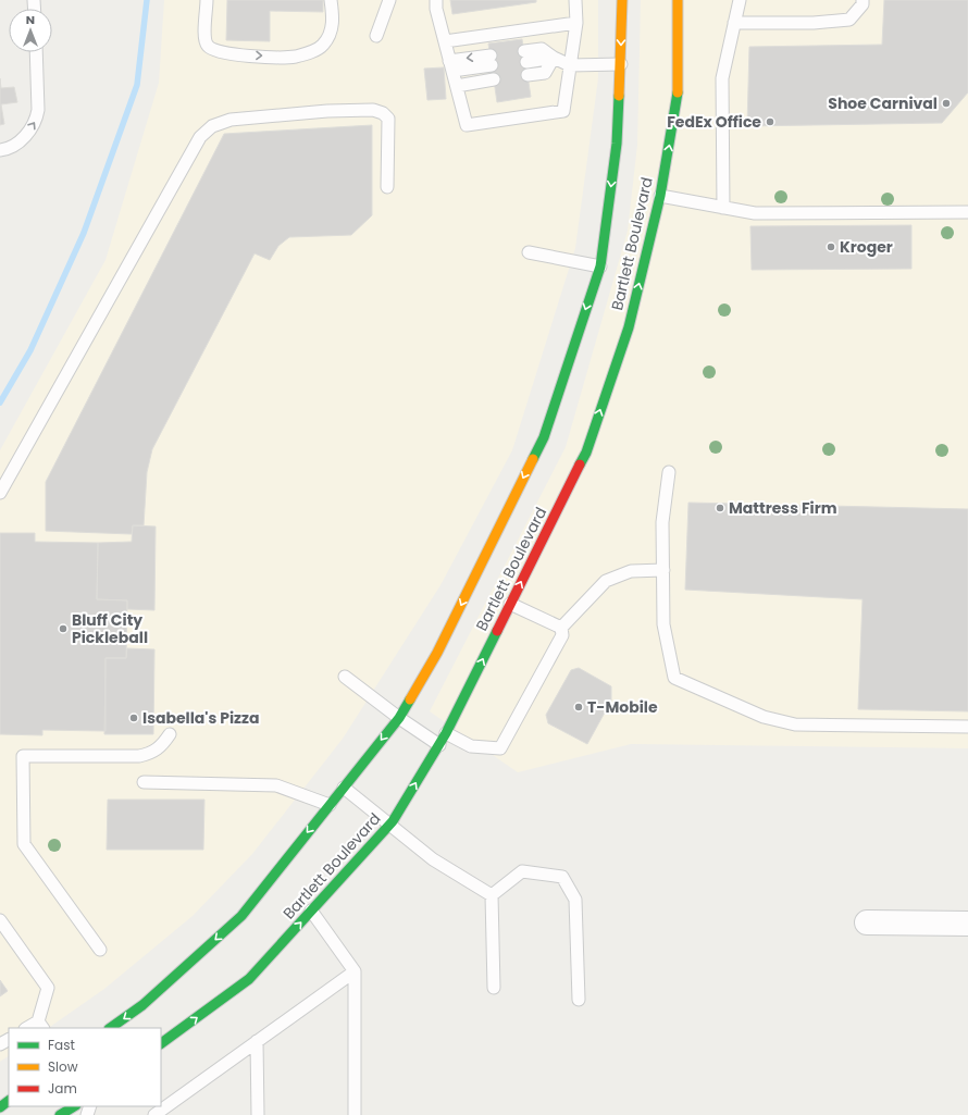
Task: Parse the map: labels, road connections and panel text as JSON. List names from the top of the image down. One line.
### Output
{"streets":{"main road":["Bartlett Boulevard"]},"places":["Shoe Carnival","FedEx Office","Kroger","Mattress Firm","Bluff City Pickleball","T-Mobile","Isabella's Pizza"],"legend":["Fast","Slow","Jam"],"north":"top"}
